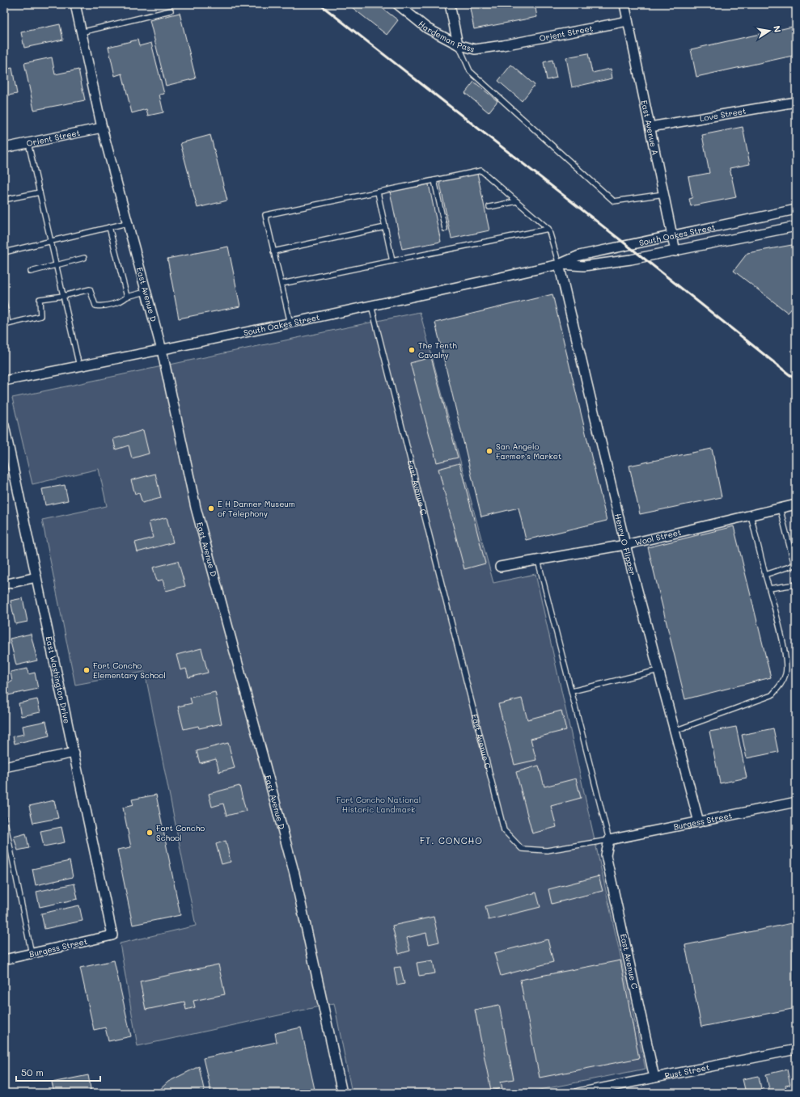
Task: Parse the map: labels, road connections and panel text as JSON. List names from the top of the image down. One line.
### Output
{"streets":{"street":["Orient Street","Hardeman Pass","Love Street","East Avenue A","South Oakes Street","East Avenue D","East Avenue C","Wool Street","Henry O Flipper","East Washington Drive","Burgess Street","Rust Street"]},"crossings":[["Orient Street","Hardeman Pass"],["Orient Street","East Avenue A"],["Orient Street","East Avenue D"],["Love Street","East Avenue A"],["East Avenue A","South Oakes Street"],["South Oakes Street","East Avenue D"],["South Oakes Street","East Avenue C"],["South Oakes Street","Henry O Flipper"],["East Avenue C","Burgess Street"],["East Avenue C","Rust Street"],["Wool Street","Henry O Flipper"],["Henry O Flipper","Burgess Street"],["East Washington Drive","Burgess Street"]],"districts":["FT. CONCHO"],"parks":["Fort Concho National Historic Landmark"],"places":["The Tenth Cavalry","San Angelo Farmer's Market","E H Danner Museum of Telephony","Fort Concho Elementary School","Fort Concho School"],"scale_bar":"50 m","north":"right"}
